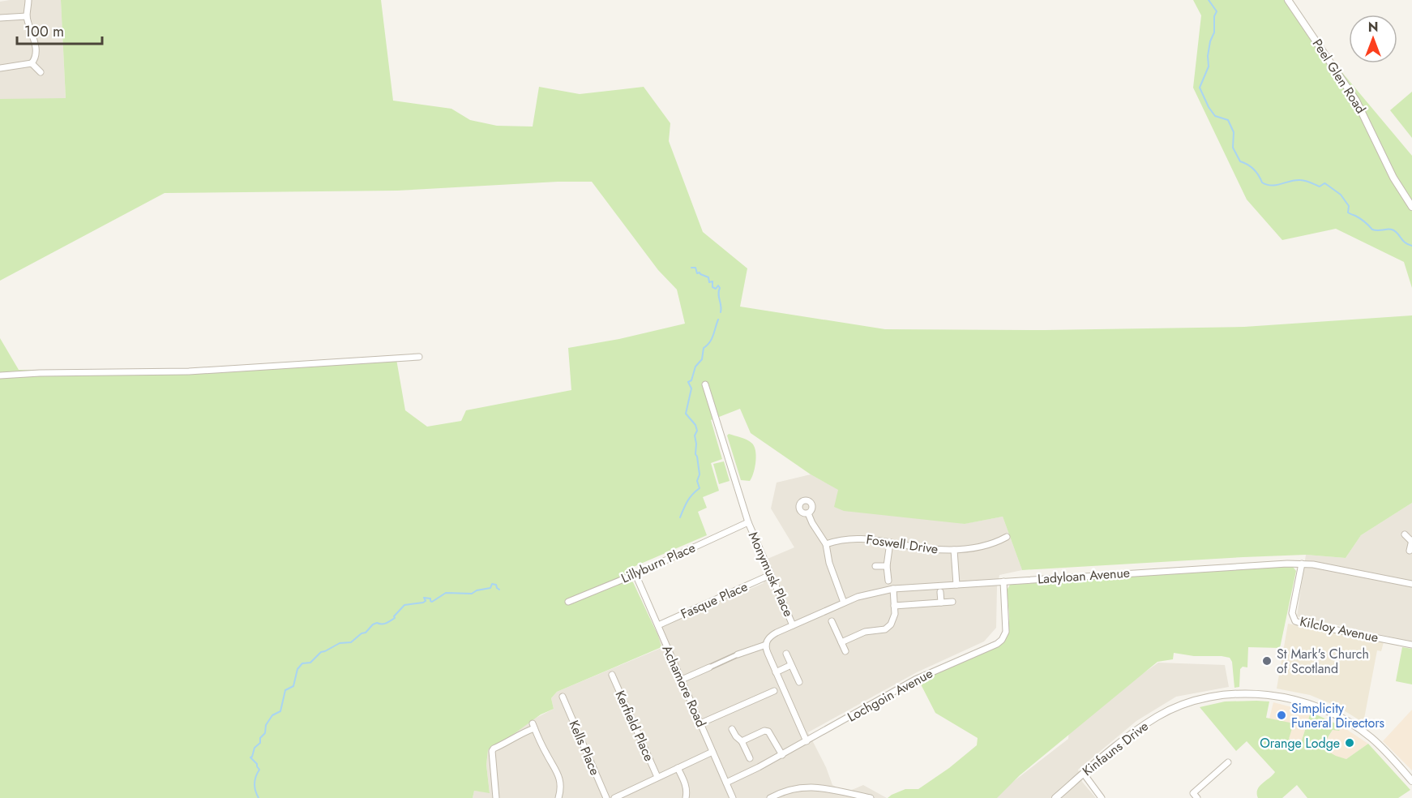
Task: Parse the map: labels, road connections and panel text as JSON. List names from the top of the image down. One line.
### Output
{"streets":{"street":["Peel Glen Road","Foswell Drive","Lillyburn Place","Monymusk Place","Ladyloan Avenue","Fasque Place","Kilcloy Avenue","Achamore Road","Lochgoin Avenue","Kerfield Place","Kells Place","Kinfauns Drive"]},"crossings":[["Lillyburn Place","Monymusk Place"],["Lillyburn Place","Achamore Road"],["Monymusk Place","Ladyloan Avenue"],["Monymusk Place","Fasque Place"],["Ladyloan Avenue","Kilcloy Avenue"],["Ladyloan Avenue","Lochgoin Avenue"],["Fasque Place","Achamore Road"],["Achamore Road","Lochgoin Avenue"]],"places":["St Mark's Church of Scotland","Simplicity Funeral Directors","Orange Lodge"],"scale_bar":"100 m","north":"top"}
